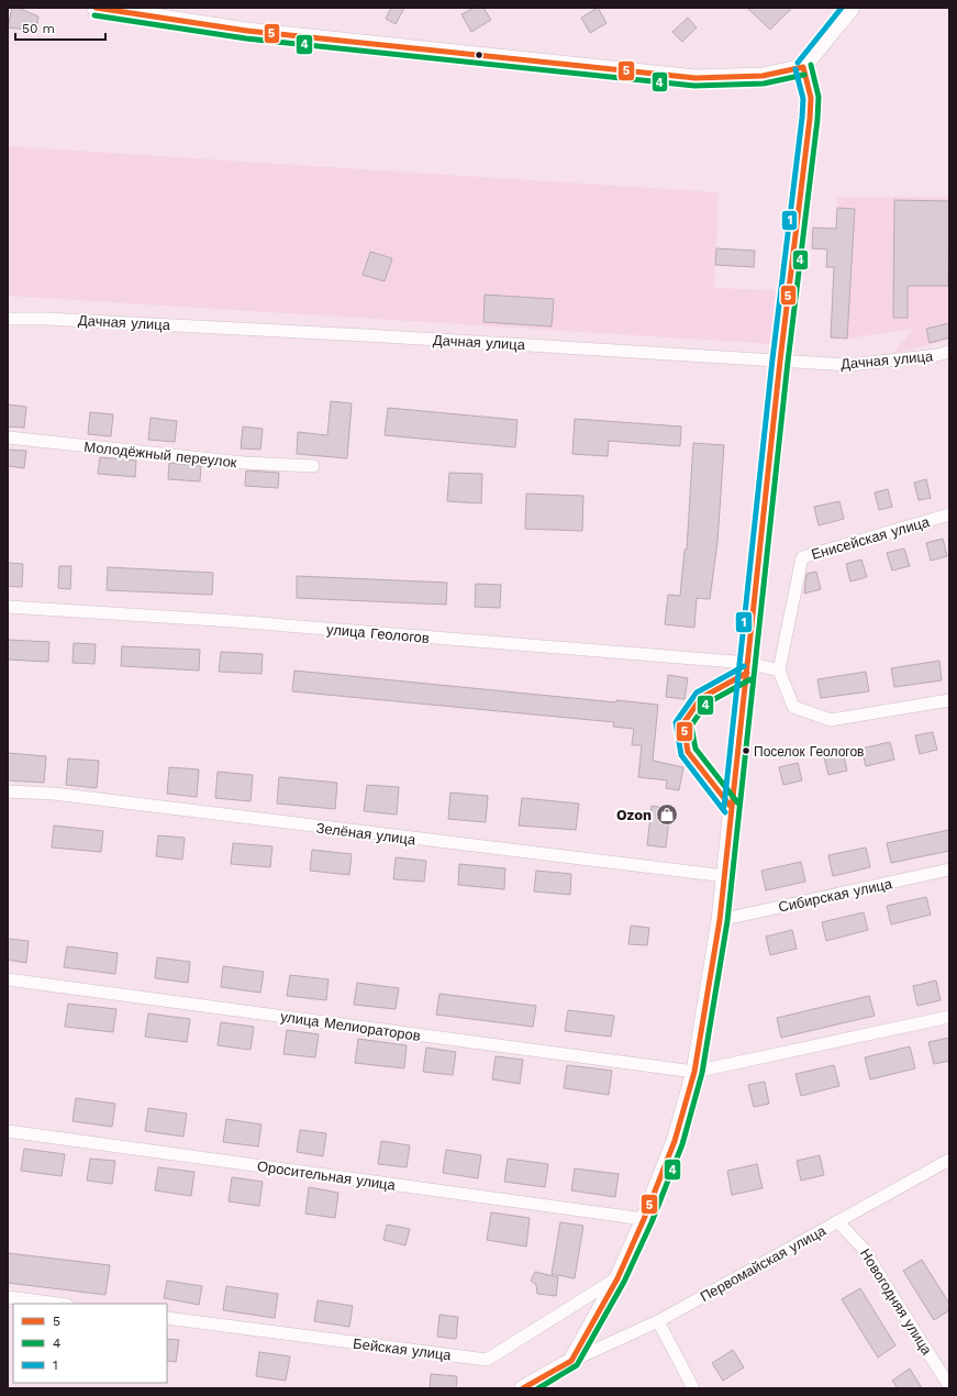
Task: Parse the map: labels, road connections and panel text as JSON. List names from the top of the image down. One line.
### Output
{"streets":{"street":["Дачная улица","Молодёжный переулок","Енисейская улица","улица Геологов","Зелёная улица","Сибирская улица","улица Мелиораторов","Оросительная улица","Первомайская улица","Новогодняя улица","Бейская улица"]},"crossings":[["Енисейская улица","улица Геологов"],["Первомайская улица","Новогодняя улица"]],"places":{"other":["Поселок Геологов"],"shop":["Ozon"]},"lines":["transit line 5","transit line 1","transit line 4"],"legend":["5","4","1"],"scale_bar":"50 m"}
